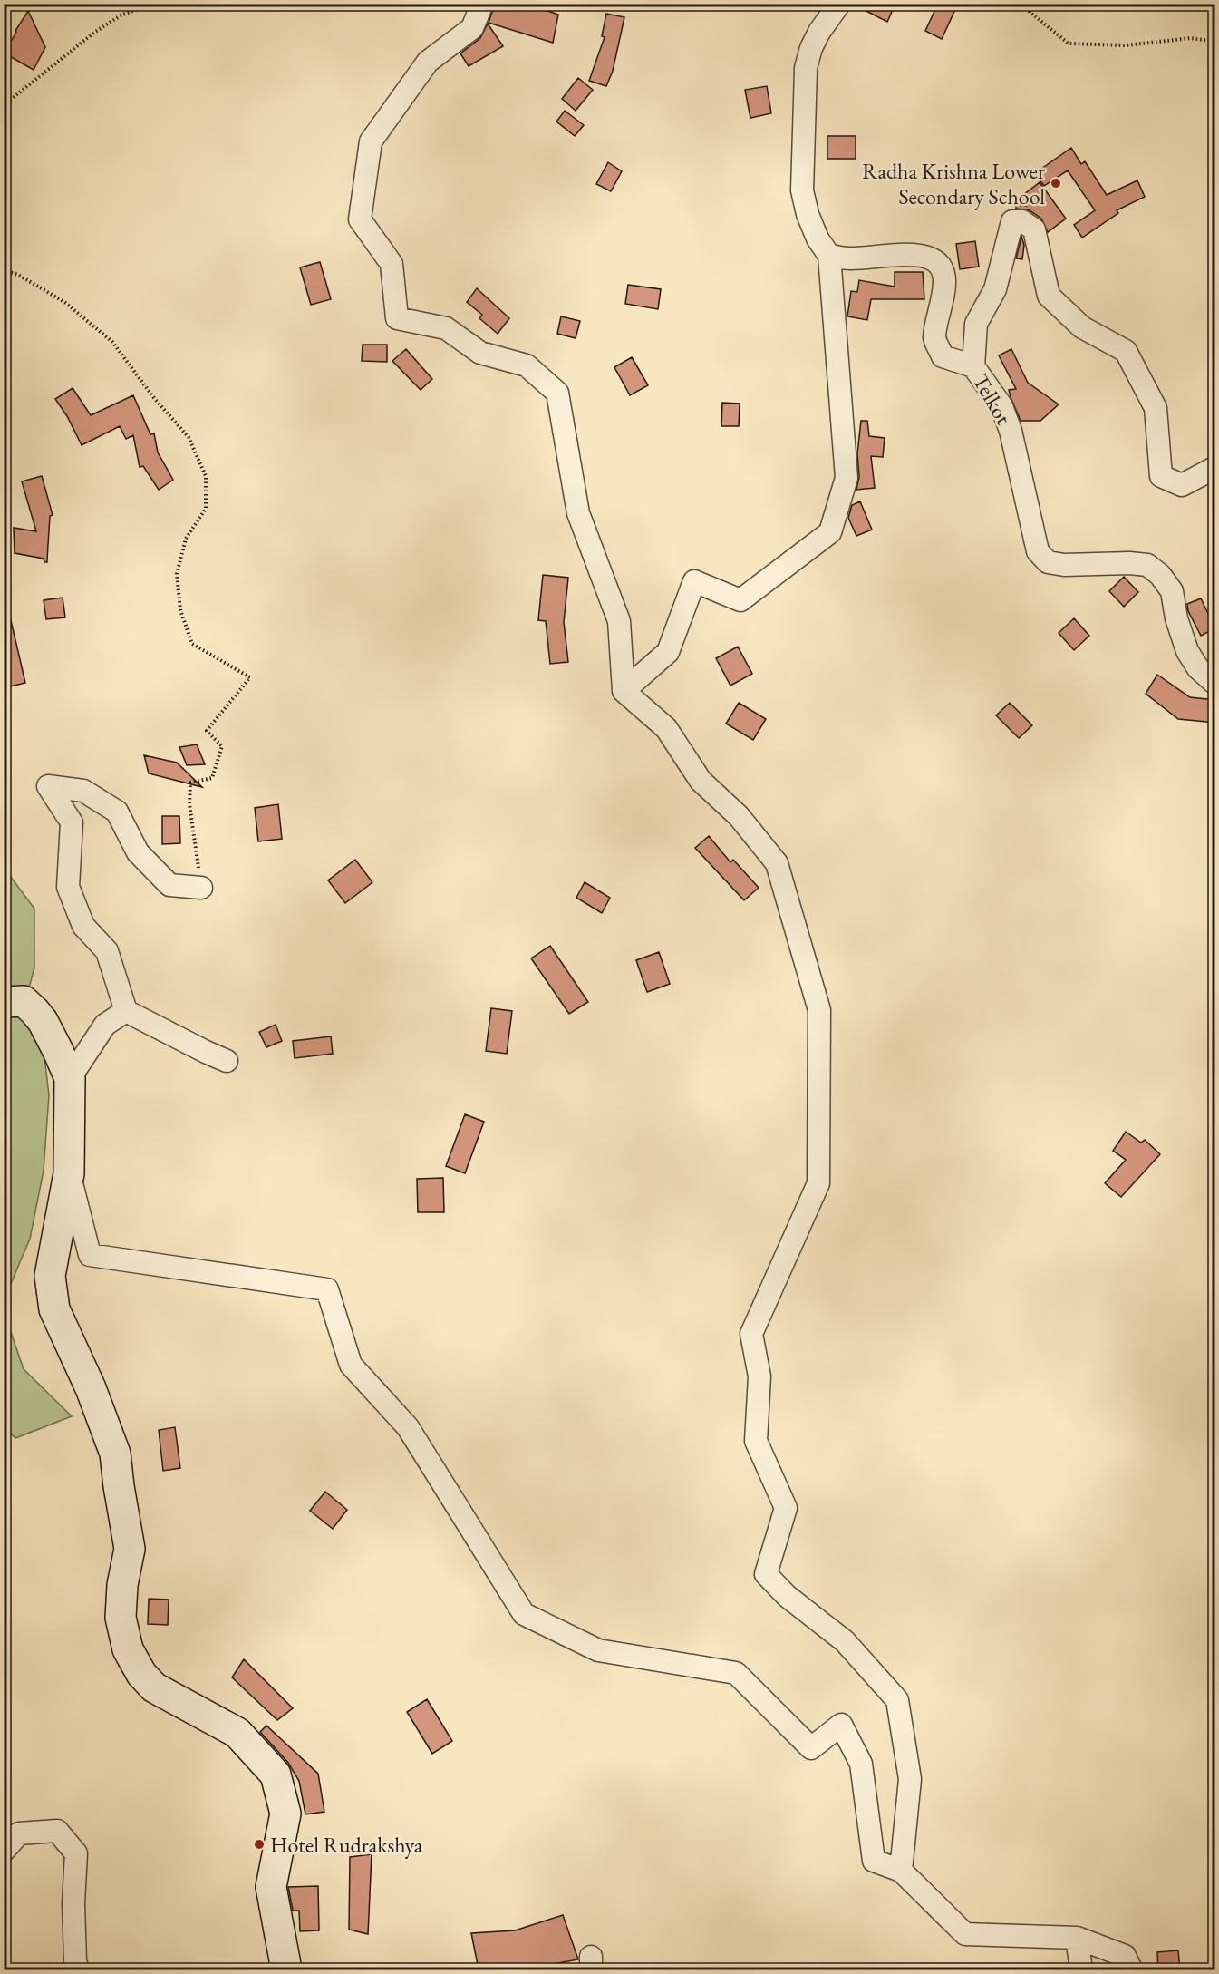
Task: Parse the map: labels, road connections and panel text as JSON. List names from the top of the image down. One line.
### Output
{"streets":{"street":["Telkot"]},"places":["Radha Krishna Lower Secondary School","Hotel Rudrakshya"]}
